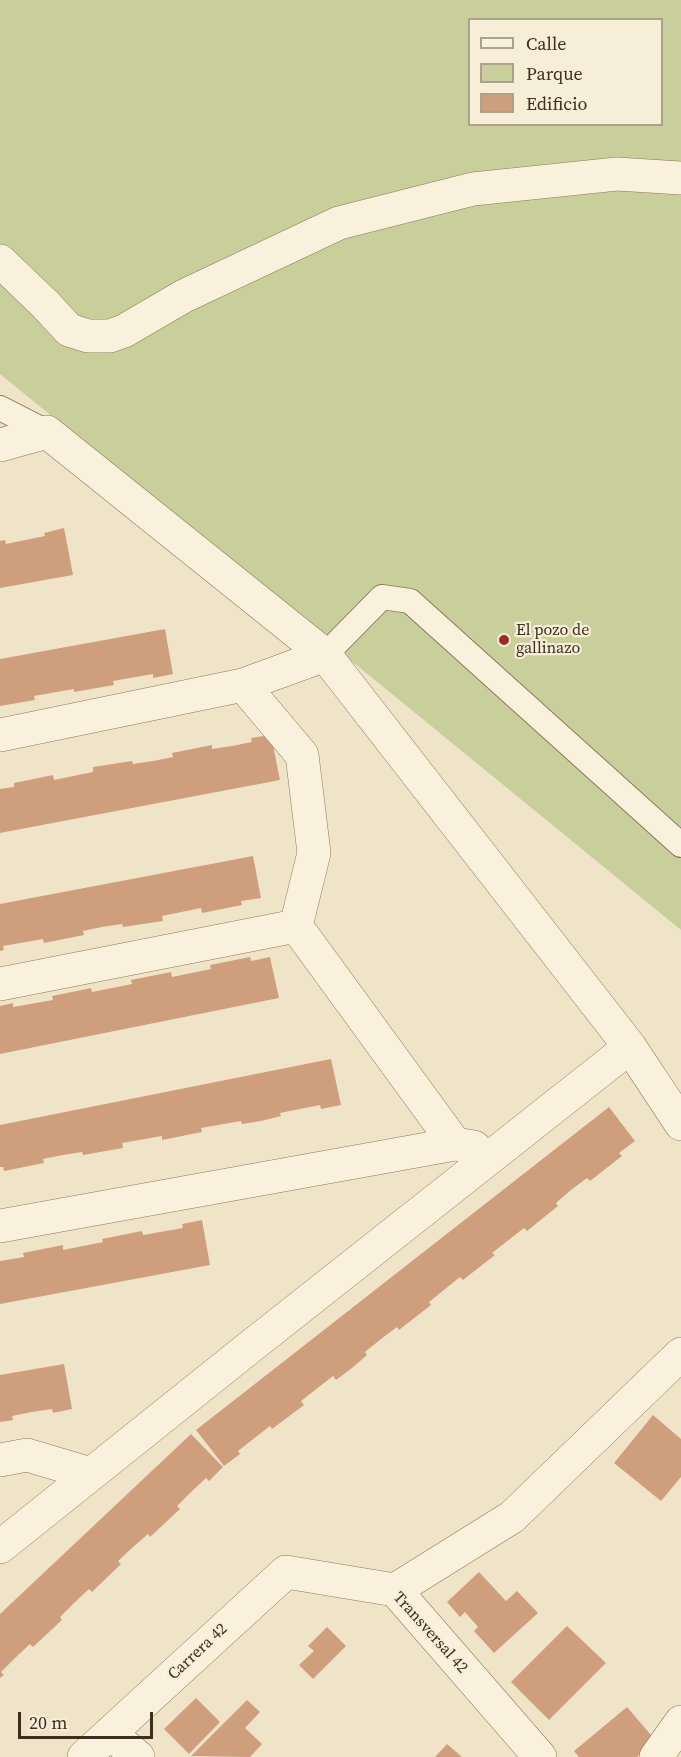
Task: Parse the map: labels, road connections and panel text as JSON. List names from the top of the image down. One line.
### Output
{"streets":{"street":["Transversal 42","Carrera 42"]},"crossings":[["Transversal 42","Carrera 42"]],"places":["El pozo de gallinazo"],"legend":["Calle","Parque","Edificio"],"scale_bar":"20 m"}
